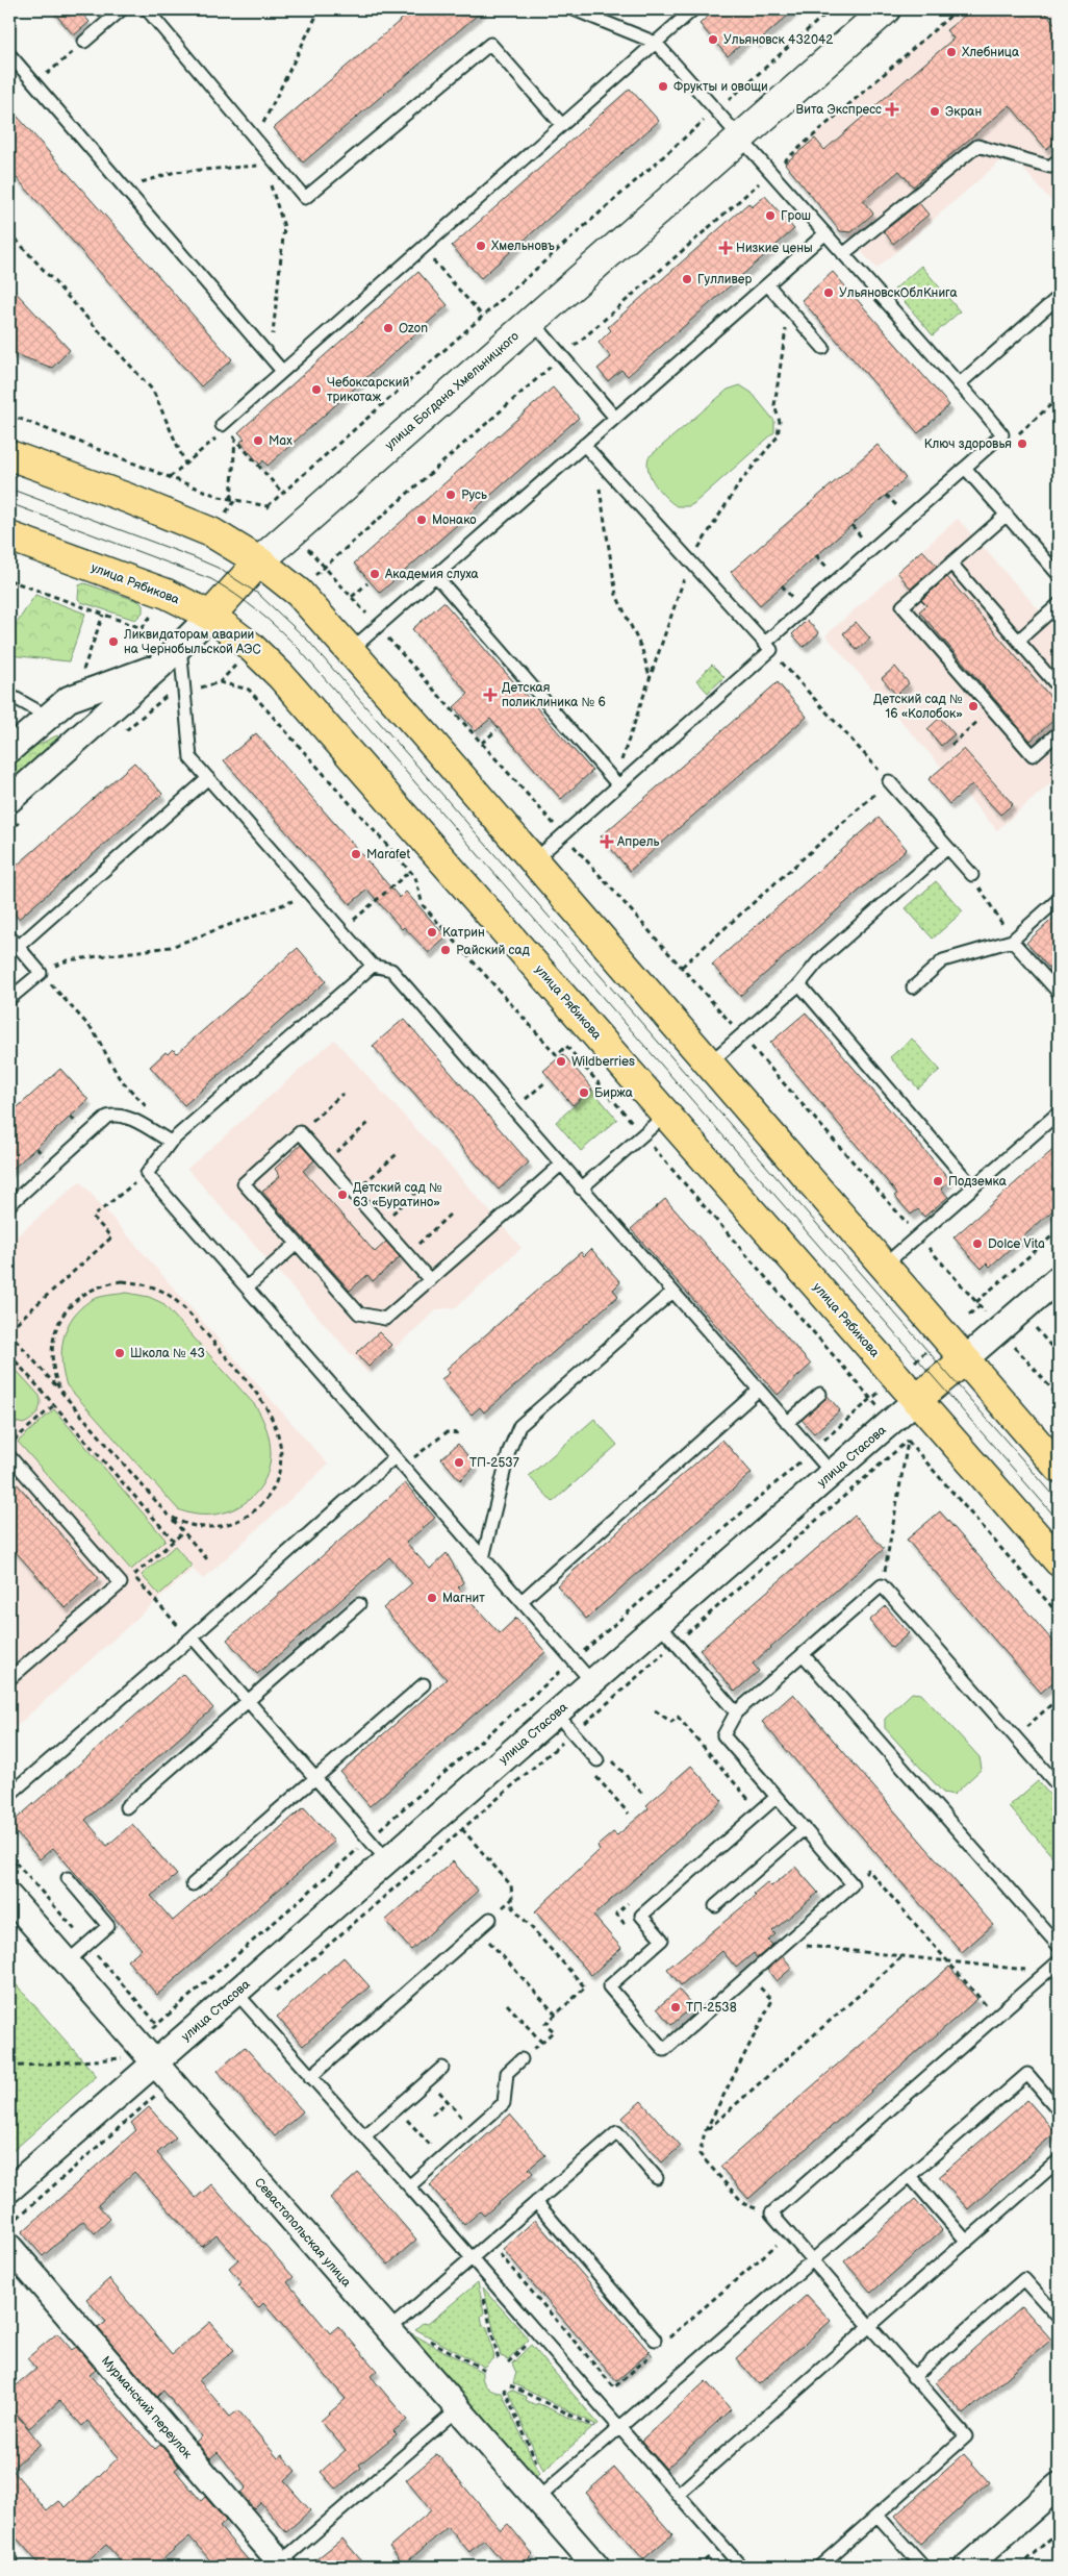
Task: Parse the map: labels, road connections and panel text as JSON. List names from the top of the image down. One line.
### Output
{"streets":{"main road":["улица Богдана Хмельницкого","улица Рябикова","улица Стасова"],"street":["Севастопольская улица","Мурманский переулок"]},"crossings":[["улица Богдана Хмельницкого","улица Рябикова"],["улица Рябикова","улица Стасова"],["улица Стасова","Севастопольская улица"]],"places":{"other":["Ульяновск 432042","Хлебница","Фрукты и овощи","Экран","Грош","Хмельновъ","Гулливер","УльяновскОблКнига","Ozon","Чебоксарский трикотаж","Max","Ключ здоровья","Русь","Монако","Академия слуха","Ликвидаторам аварии на Чернобыльской АЭС","Детский сад № 16 «Колобок»","Marafet","Катрин","Райский сад","Wildberries","Биржа","Подземка","Детский сад № 63 «Буратино»","Dolce Vita","Школа № 43","ТП-2537","Магнит","ТП-2538"],"health":["Вита Экспресс","Низкие цены","Детская поликлиника № 6","Апрель"]}}
